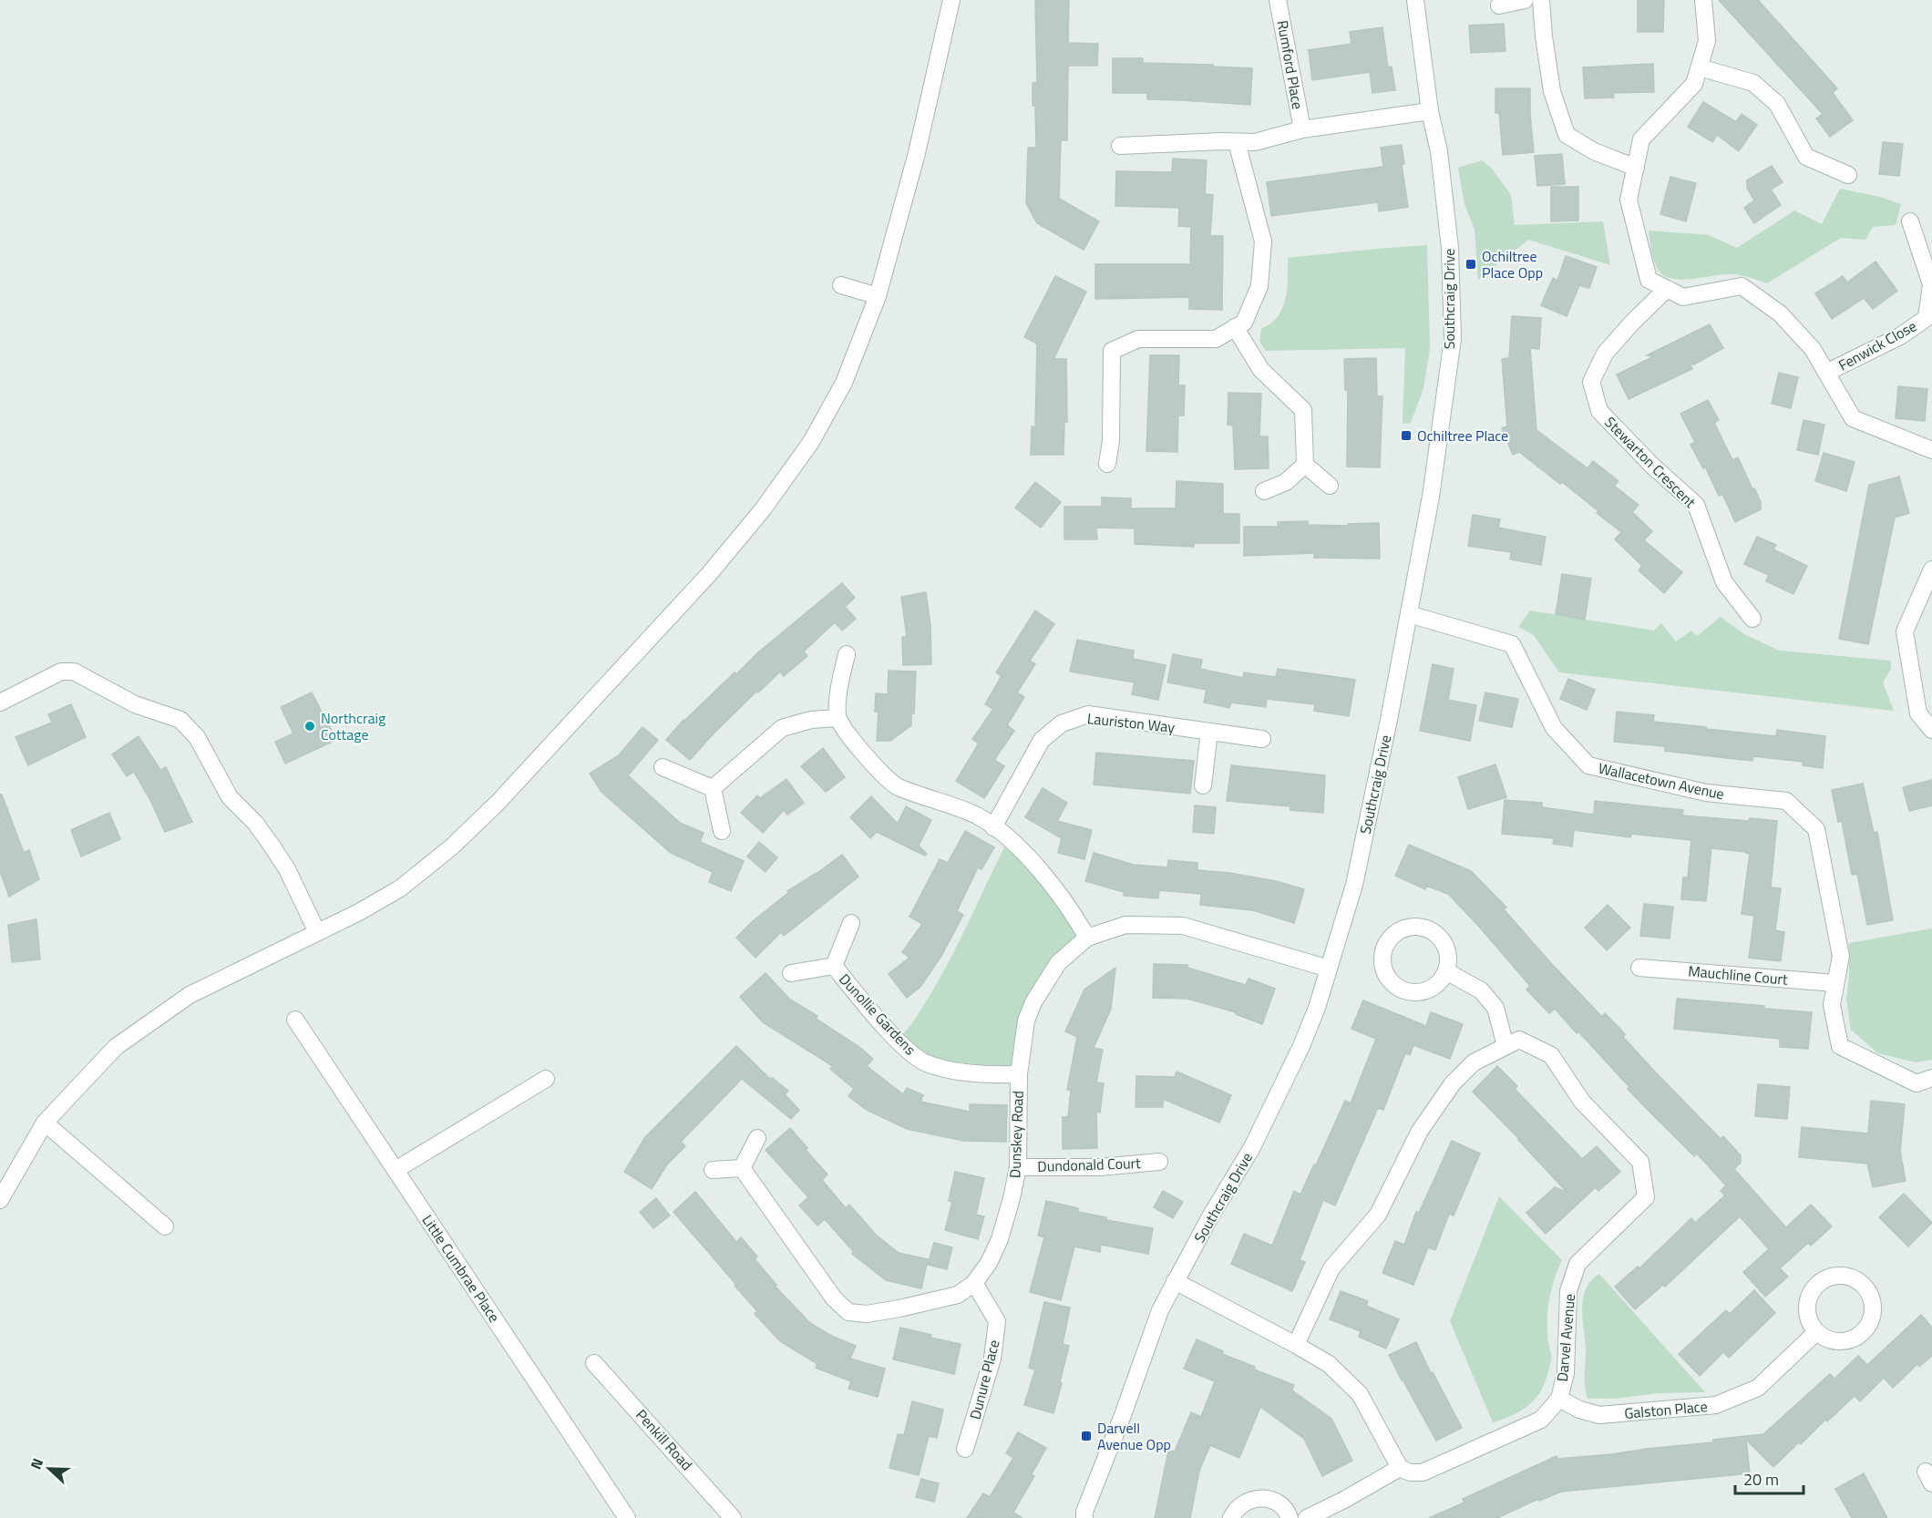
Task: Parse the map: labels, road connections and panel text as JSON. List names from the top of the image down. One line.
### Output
{"streets":{"street":["Rumford Place","Southcraig Drive","Fenwick Close","Stewarton Crescent","Lauriston Way","Wallacetown Avenue","Mauchline Court","Dunollie Gardens","Dunskey Road","Dundonald Court","Little Cumbrae Place","Darvel Avenue","Dunure Place","Galston Place","Penkill Road"]},"crossings":[["Southcraig Drive","Wallacetown Avenue"],["Southcraig Drive","Dunskey Road"],["Wallacetown Avenue","Mauchline Court"],["Dunollie Gardens","Dunskey Road"],["Dunskey Road","Dundonald Court"],["Dunskey Road","Dunure Place"],["Darvel Avenue","Galston Place"]],"places":{"transit":["Ochiltree Place Opp","Ochiltree Place","Darvell Avenue Opp"],"other":["Northcraig Cottage"]},"scale_bar":"20 m","north":"left"}
